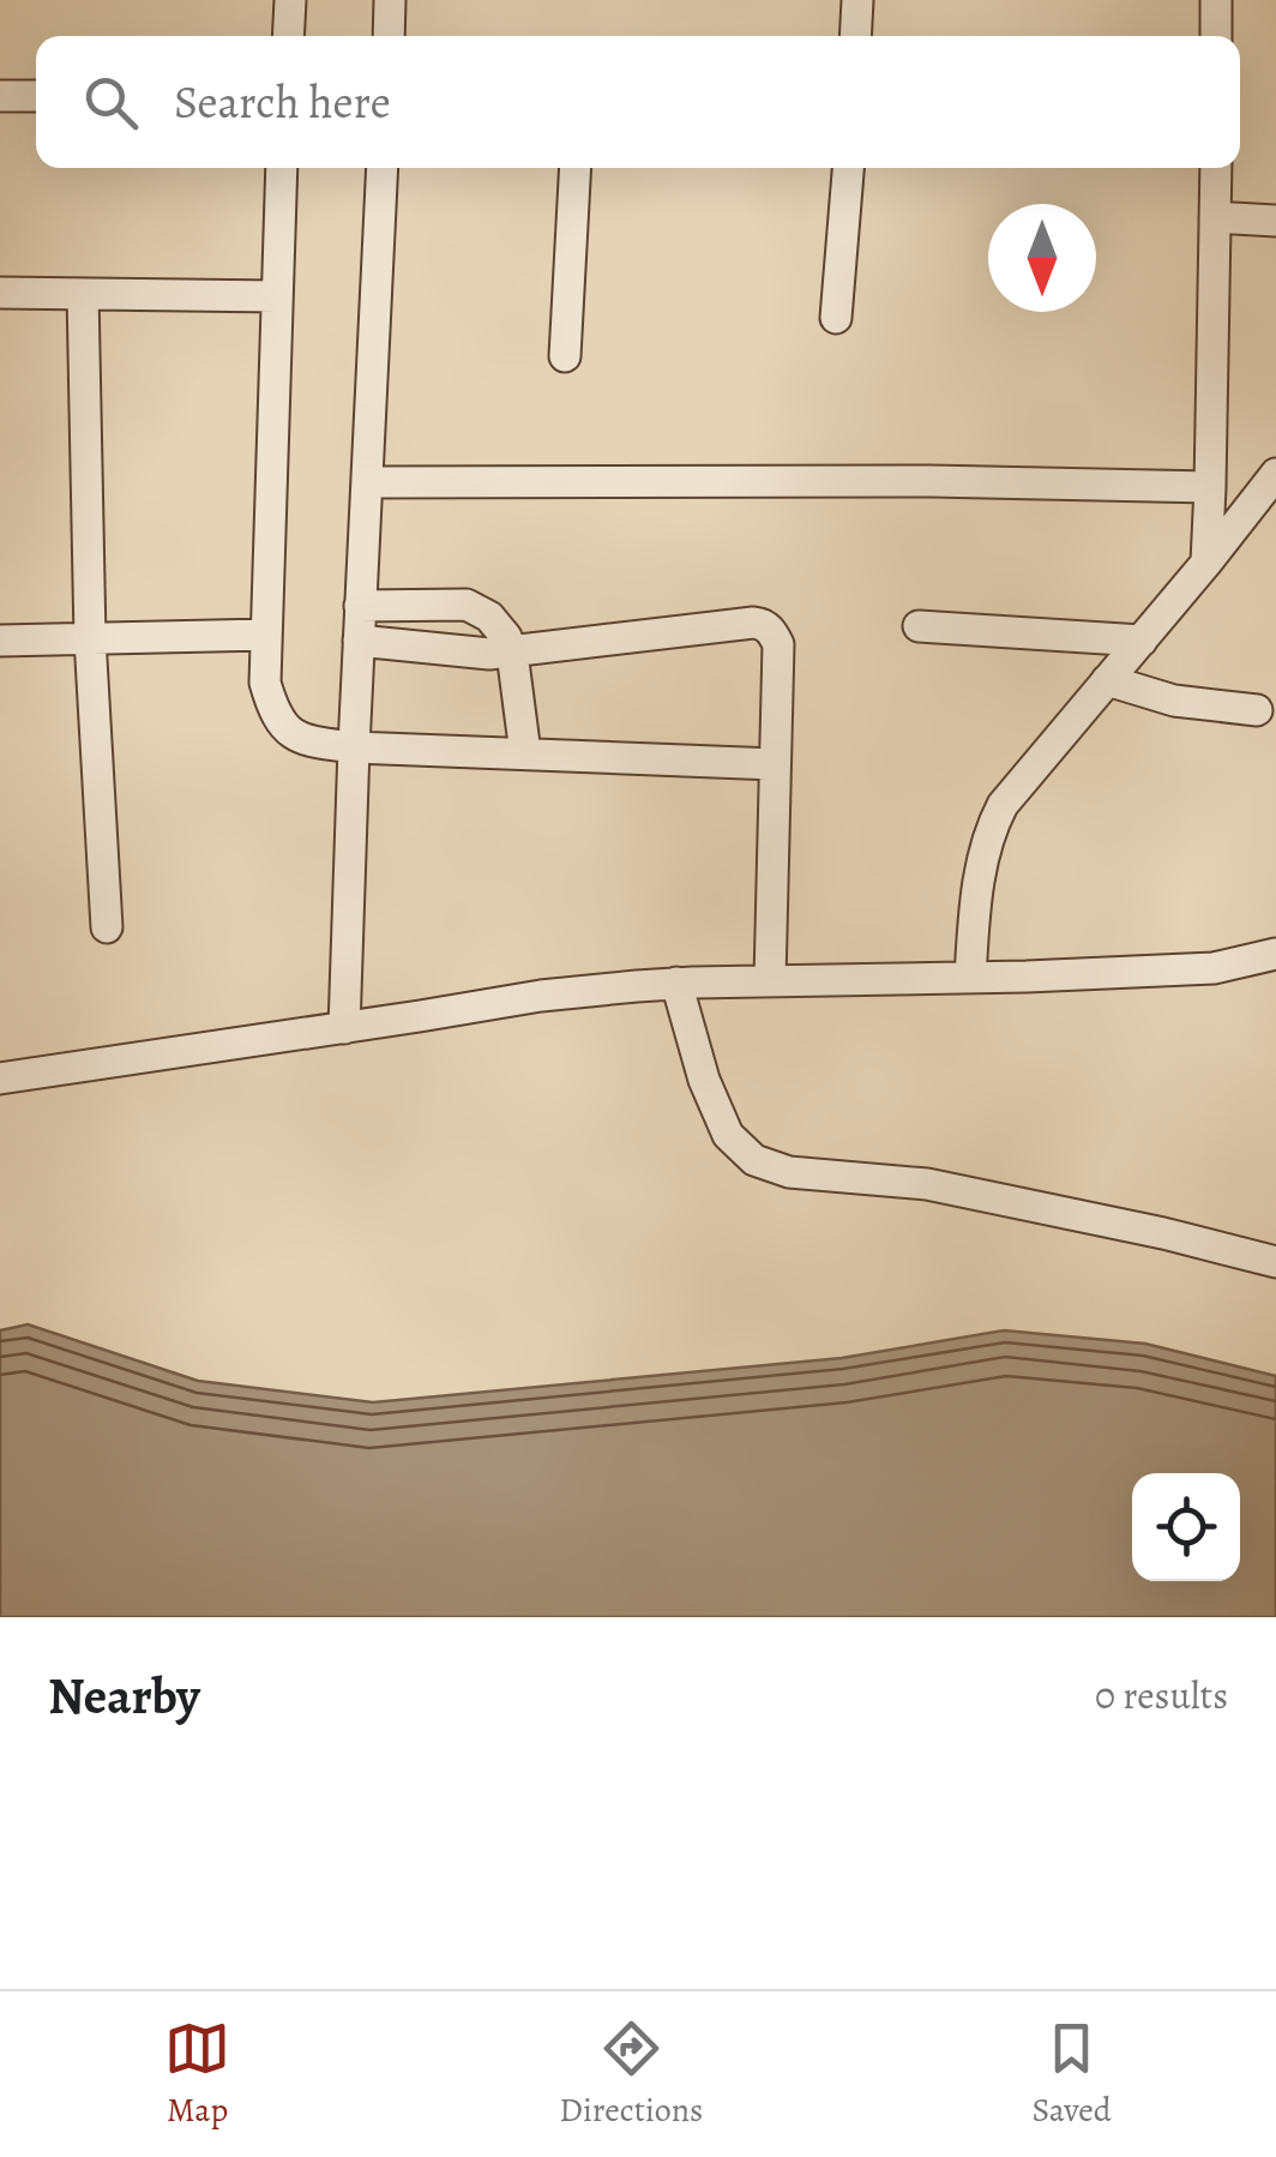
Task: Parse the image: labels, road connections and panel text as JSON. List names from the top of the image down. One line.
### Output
{"north":"bottom","page":{"search":"Search here","heading":["Nearby","0 results"],"nav":["Map","Directions","Saved"]}}
